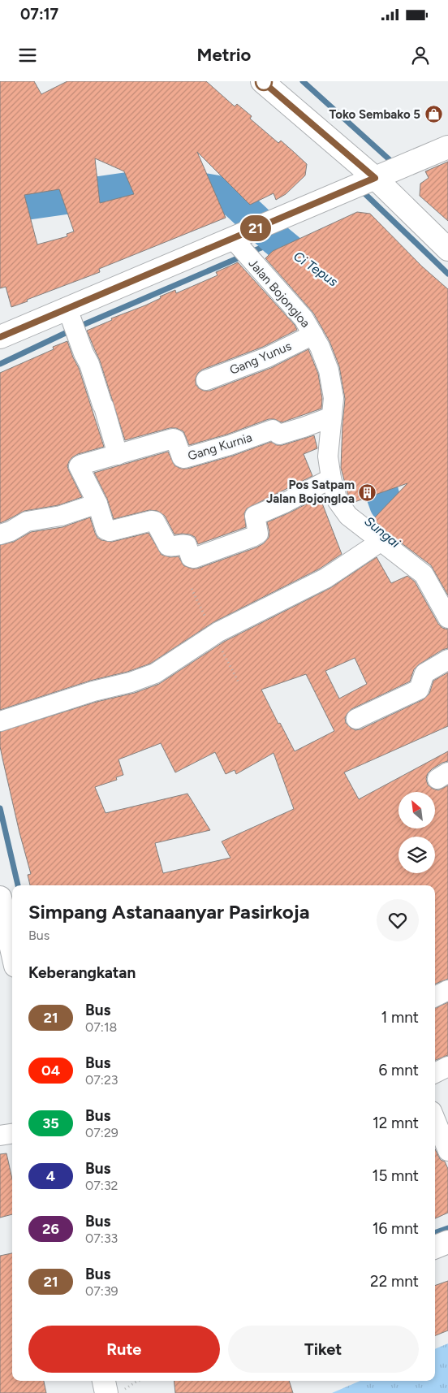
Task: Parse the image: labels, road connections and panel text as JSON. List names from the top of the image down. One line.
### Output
{"streets":{"street":["Jalan Bojongloa","Gang Yunus","Gang Kurnia"]},"crossings":[["Jalan Bojongloa","Gang Yunus"],["Jalan Bojongloa","Gang Kurnia"]],"water":["Ci Tepus","Sungai"],"places":{"shop":["Toko Sembako 5"],"building":["Pos Satpam Jalan Bojongloa"]},"lines":["bus line 21"],"north":"top left","page":{"status":"07:17","header":"Metrio","on_map":"21","heading":[["Simpang Astanaanyar Pasirkoja","Bus"],"Keberangkatan"],"list":[{"mark":"21","name":"Bus","note":"07:18","value":"1 mnt"},{"mark":"04","name":"Bus","note":"07:23","value":"6 mnt"},{"mark":"35","name":"Bus","note":"07:29","value":"12 mnt"},{"mark":"4","name":"Bus","note":"07:32","value":"15 mnt"},{"mark":"26","name":"Bus","note":"07:33","value":"16 mnt"},{"mark":"21","name":"Bus","note":"07:39","value":"22 mnt"}],"buttons":["Rute","Tiket"]}}
